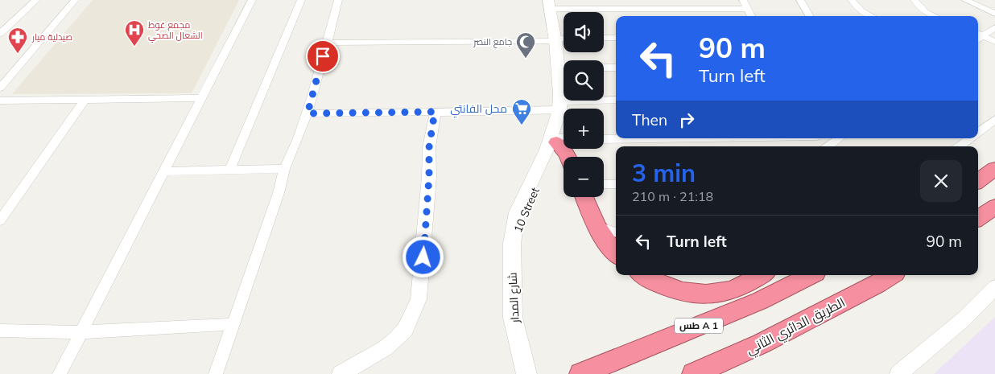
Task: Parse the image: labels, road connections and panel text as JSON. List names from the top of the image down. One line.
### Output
{"streets":{"highway":["طس A 1","الطريق الدائري الثاني"],"main road":["10 Street","شارع المدار"]},"crossings":[["10 Street","شارع المدار"]],"places":{"hospital":["مجمع غوط الشعال الصحي"],"pharmacy":["صيدلية ميار"],"mosque":["جامع النصر"],"supermarket":["محل الفانتي"]},"page":{"map_buttons":["+","−"],"turn":["90 m","Turn left"],"then":"Then","heading":["3 min","210 m · 21:18"],"list":[{"name":"Turn left","value":"90 m"}]}}
